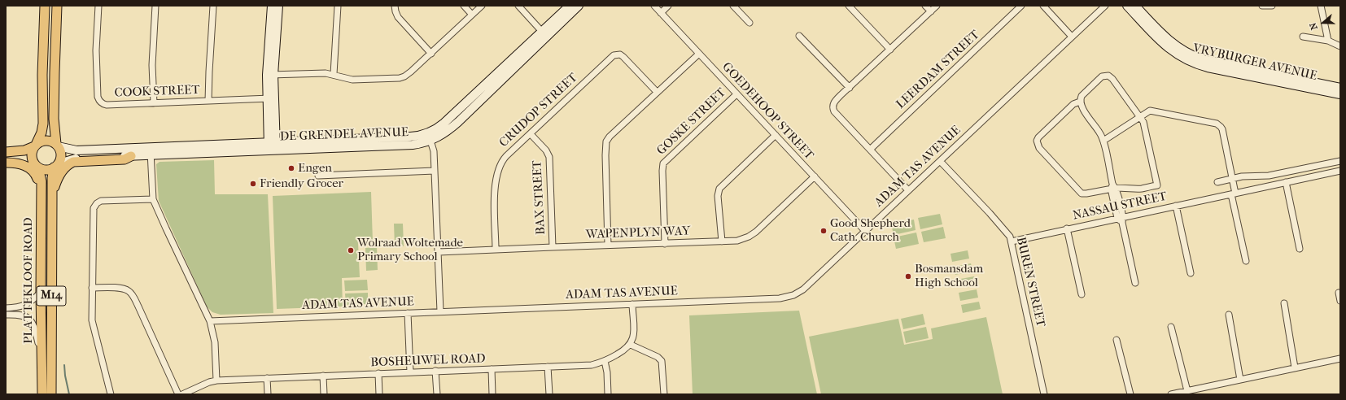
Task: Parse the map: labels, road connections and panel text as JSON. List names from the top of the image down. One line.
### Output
{"streets":{"main road":["PLATTEKLOOF ROAD","M14"],"street":["VRYBURGER AVENUE","LEERDAM STREET","COOK STREET","CRUDOP STREET","GOEDEHOOP STREET","GOSKE STREET","DE GRENDEL AVENUE","ADAM TAS AVENUE","BAX STREET","NASSAU STREET","WAPENPLYN WAY","BUREN STREET","BOSHEUWEL ROAD"]},"crossings":[["CRUDOP STREET","BAX STREET"],["CRUDOP STREET","WAPENPLYN WAY"],["GOEDEHOOP STREET","GOSKE STREET"],["GOEDEHOOP STREET","ADAM TAS AVENUE"],["GOEDEHOOP STREET","WAPENPLYN WAY"],["GOSKE STREET","WAPENPLYN WAY"],["DE GRENDEL AVENUE","PLATTEKLOOF ROAD"],["ADAM TAS AVENUE","BUREN STREET"],["BAX STREET","WAPENPLYN WAY"],["NASSAU STREET","BUREN STREET"]],"places":["Engen","Friendly Grocer","Good Shepherd Cath. Church","Wolraad Woltemade Primary School","Bosmansdam High School"],"north":"left"}
